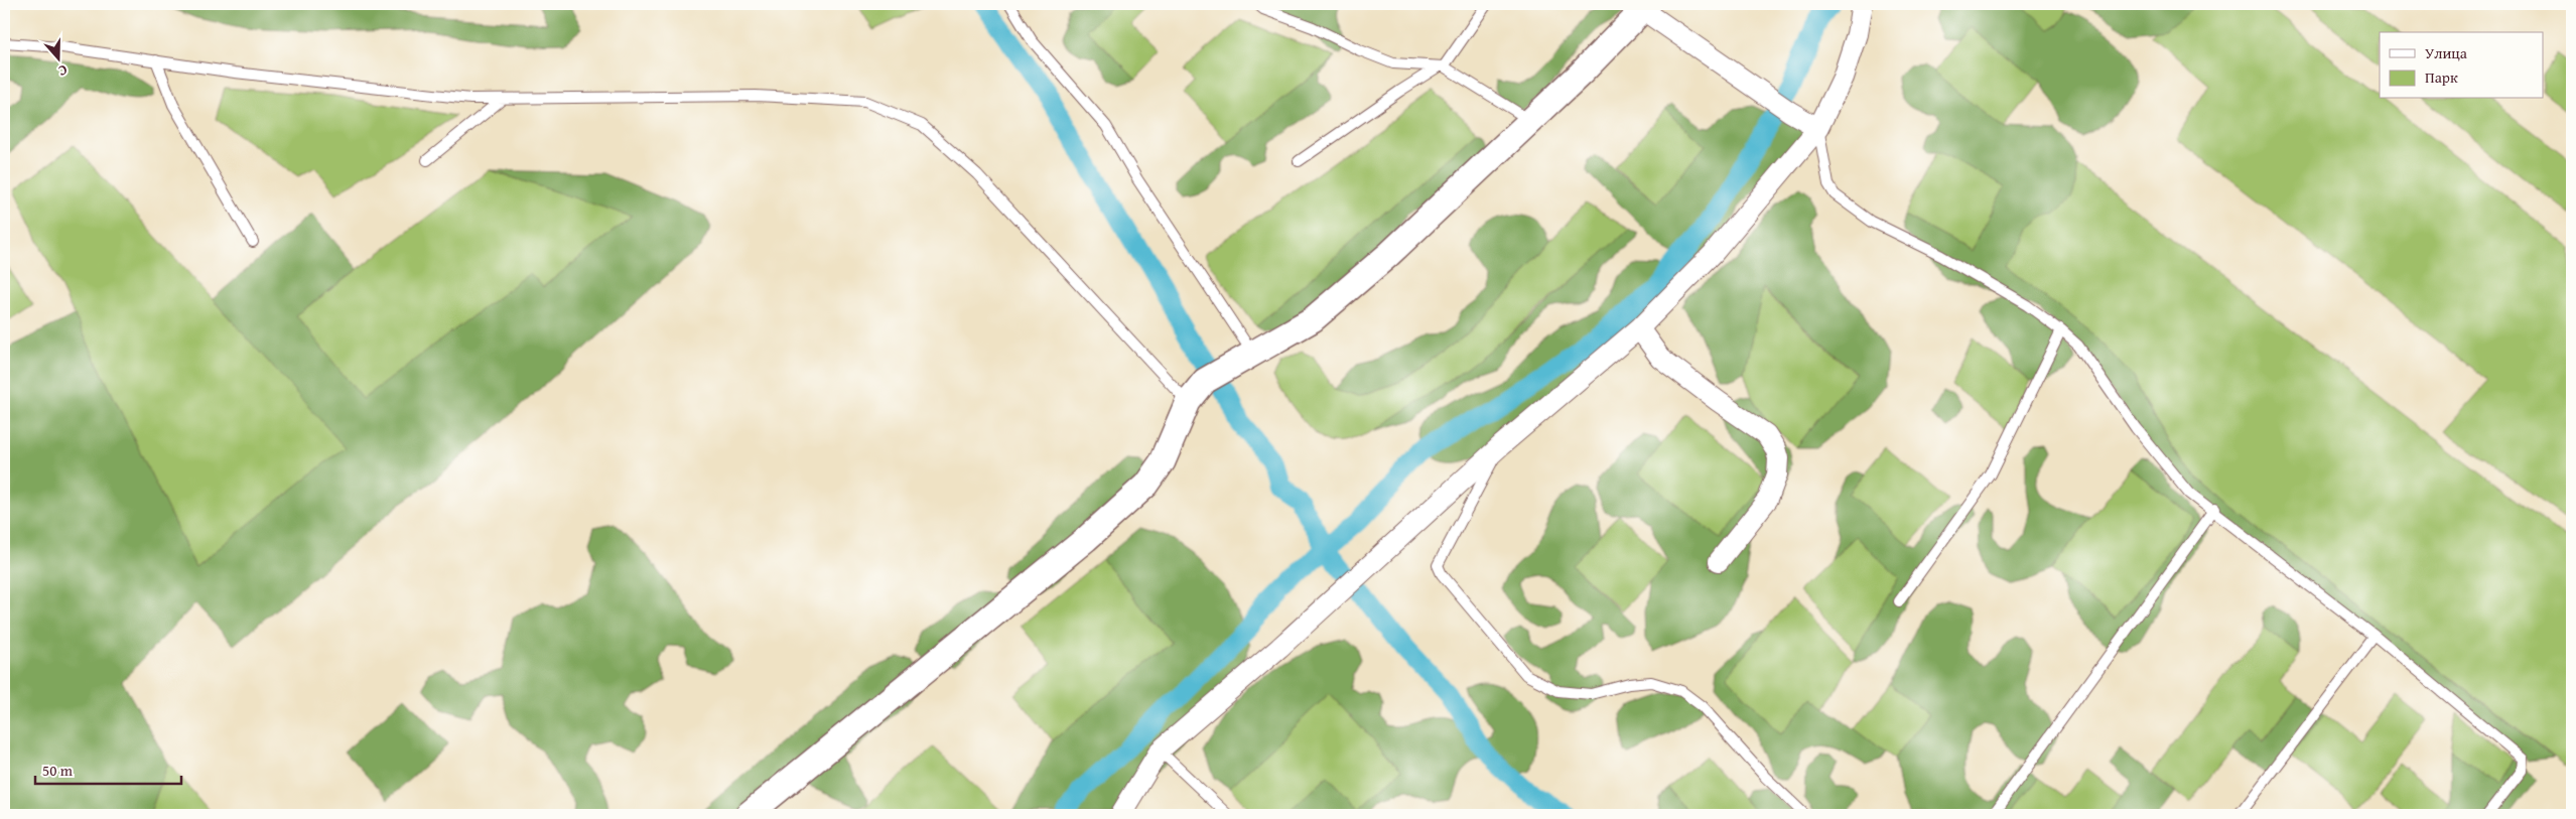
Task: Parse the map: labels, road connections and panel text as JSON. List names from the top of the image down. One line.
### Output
{"legend":["Улица","Парк"],"scale_bar":"50 m","north":"bottom"}
